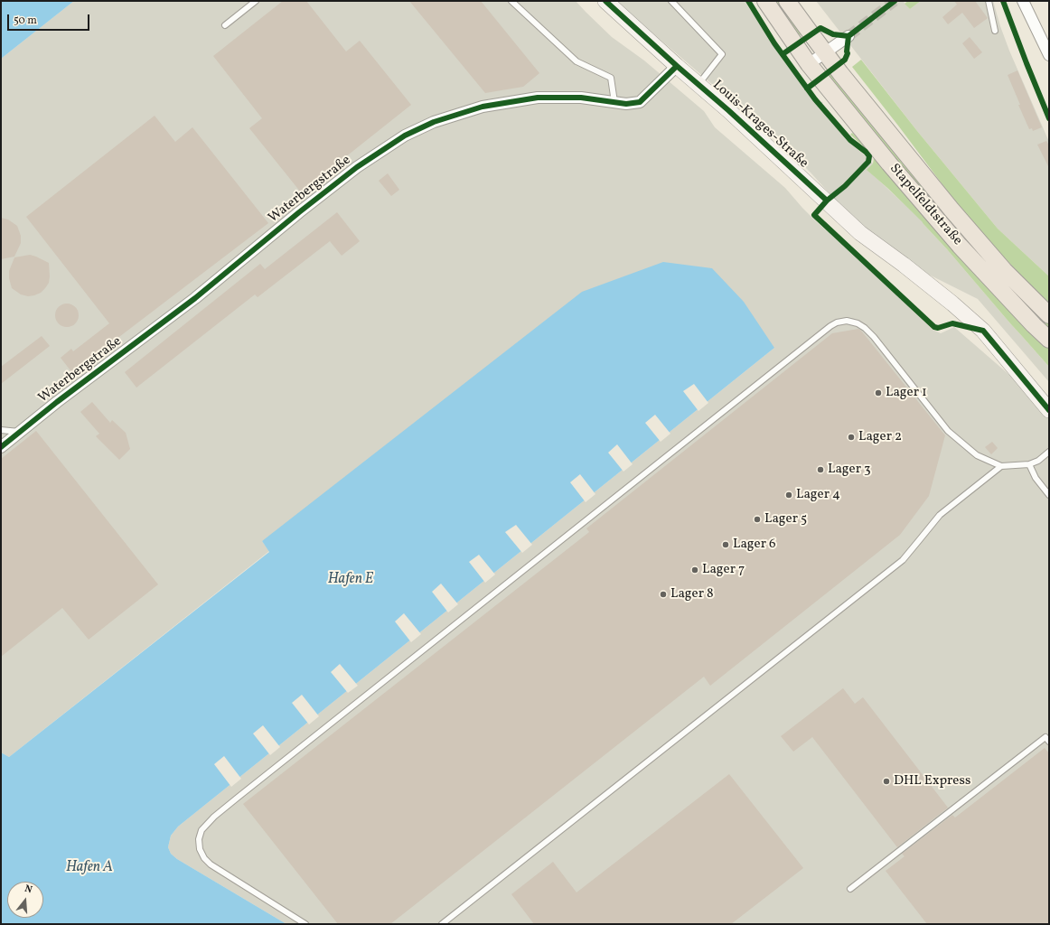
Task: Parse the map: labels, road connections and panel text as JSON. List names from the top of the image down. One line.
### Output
{"streets":{"main road":["Stapelfeldtstraße"],"street":["Louis-Krages-Straße","Waterbergstraße"]},"crossings":[["Louis-Krages-Straße","Waterbergstraße"]],"water":["Hafen E","Hafen A"],"places":["Lager 1","Lager 2","Lager 3","Lager 4","Lager 5","Lager 6","Lager 7","Lager 8","DHL Express"],"scale_bar":"50 m","north":"top"}
